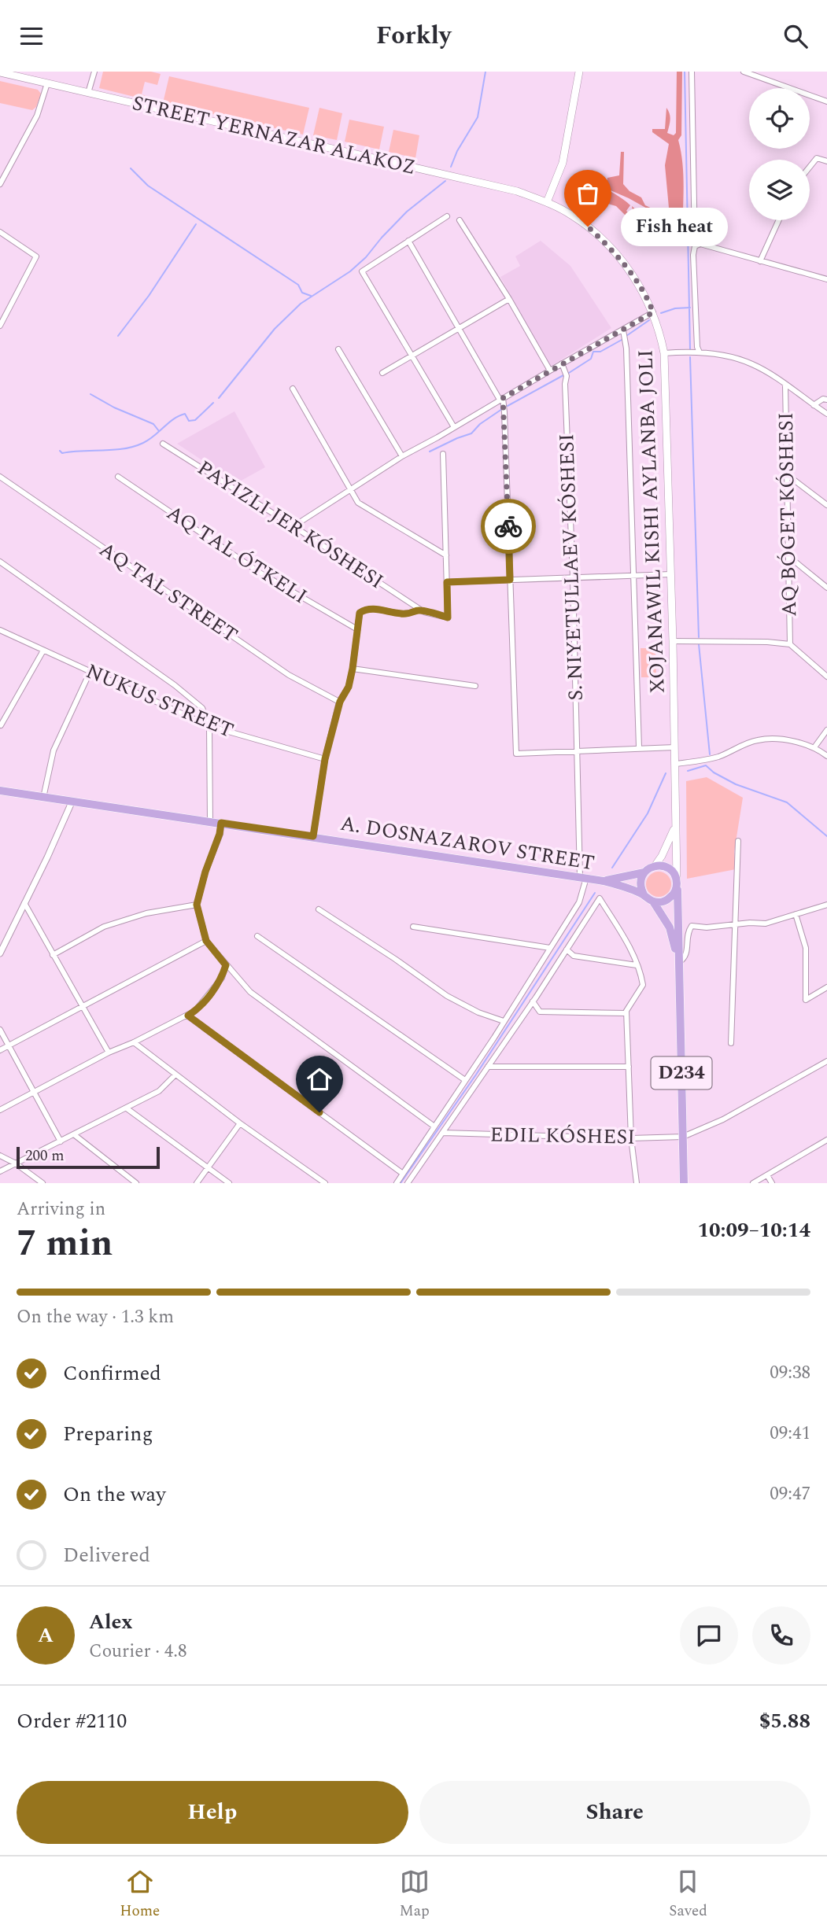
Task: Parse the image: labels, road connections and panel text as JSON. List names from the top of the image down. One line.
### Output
{"streets":{"main road":["STREET YERNAZAR ALAKOZ","A. DOSNAZAROV STREET","D234"],"street":["AQ BÓGET KÓSHESI","AQ TAL ÓTKELI","S. NIYETULLAEV KÓSHESI","AQ TAL STREET","NUKUS STREET","EDIL KÓSHESI"]},"crossings":[["STREET YERNAZAR ALAKOZ","D234"],["S. NIYETULLAEV KÓSHESI","A. DOSNAZAROV STREET"],["A. DOSNAZAROV STREET","D234"],["D234","EDIL KÓSHESI"]],"places":["Fish heat"],"scale_bar":"200 m","page":{"header":"Forkly","bubble":"Fish heat","scale":"200 m","heading":["7 min","Arriving in","10:09–10:14"],"panel":["Alex","Courier · 4.8","Order #2110","$5.88"],"bar":"On the way · 1.3 km","list":[["Confirmed","09:38"],["Preparing","09:41"],["On the way","09:47"],"Delivered"],"round":"A","buttons":["Help","Share"],"tabs":["Home","Map","Saved"]}}
